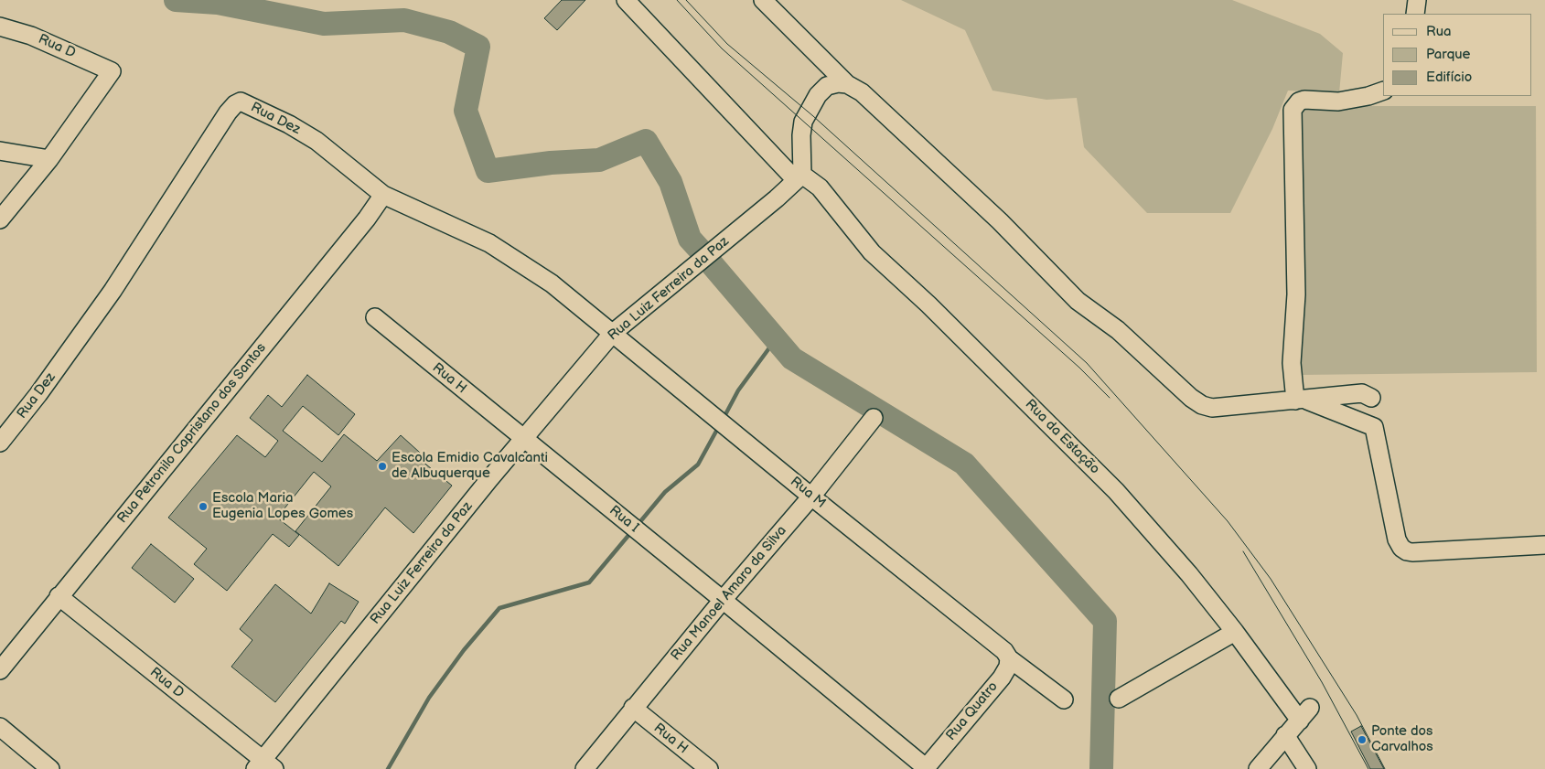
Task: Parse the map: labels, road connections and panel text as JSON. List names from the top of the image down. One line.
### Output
{"streets":{"street":["Rua D","Rua Dez","Rua Luiz Ferreira da Paz","Rua H","Rua Petronilo Capristano dos Santos","Rua da Estação","Rua M","Rua I","Rua Manoel Amaro da Silva","Rua Quatro"]},"crossings":[["Rua D","Rua Luiz Ferreira da Paz"],["Rua D","Rua Petronilo Capristano dos Santos"],["Rua Dez","Rua Luiz Ferreira da Paz"],["Rua Dez","Rua Petronilo Capristano dos Santos"],["Rua Dez","Rua M"],["Rua Luiz Ferreira da Paz","Rua H"],["Rua Luiz Ferreira da Paz","Rua da Estação"],["Rua Luiz Ferreira da Paz","Rua M"],["Rua Luiz Ferreira da Paz","Rua I"],["Rua H","Rua I"],["Rua H","Rua Manoel Amaro da Silva"],["Rua M","Rua Manoel Amaro da Silva"],["Rua M","Rua Quatro"],["Rua I","Rua Manoel Amaro da Silva"],["Rua I","Rua Quatro"]],"places":["Escola Emidio Cavalcanti de Albuquerque","Escola Maria Eugenia Lopes Gomes","Ponte dos Carvalhos"],"legend":["Rua","Parque","Edifício"]}
